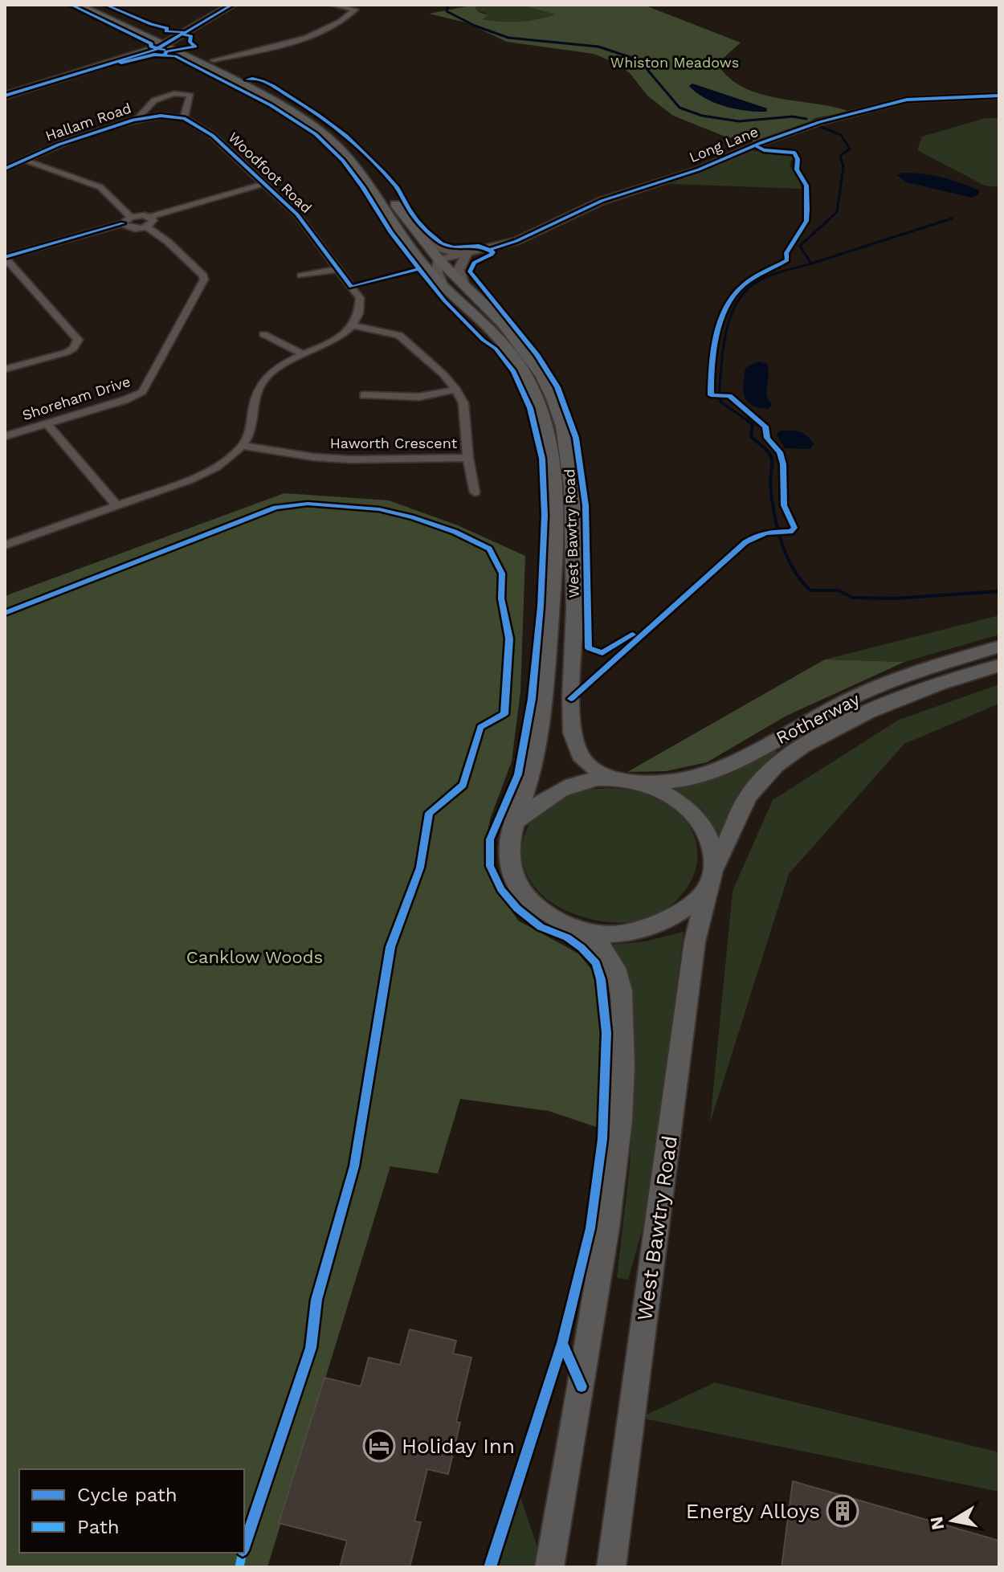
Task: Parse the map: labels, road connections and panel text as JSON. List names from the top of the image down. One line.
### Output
{"streets":{"main road":["West Bawtry Road","Rotherway"],"street":["Hallam Road","Long Lane","Woodfoot Road","Shoreham Drive","Haworth Crescent"]},"crossings":[["Hallam Road","Woodfoot Road"],["Long Lane","West Bawtry Road"],["Woodfoot Road","Haworth Crescent"],["West Bawtry Road","Rotherway"]],"parks":["Whiston Meadows","Canklow Woods"],"places":{"hotel":["Holiday Inn"],"building":["Energy Alloys"]},"legend":["Cycle path","Path"],"north":"left"}
